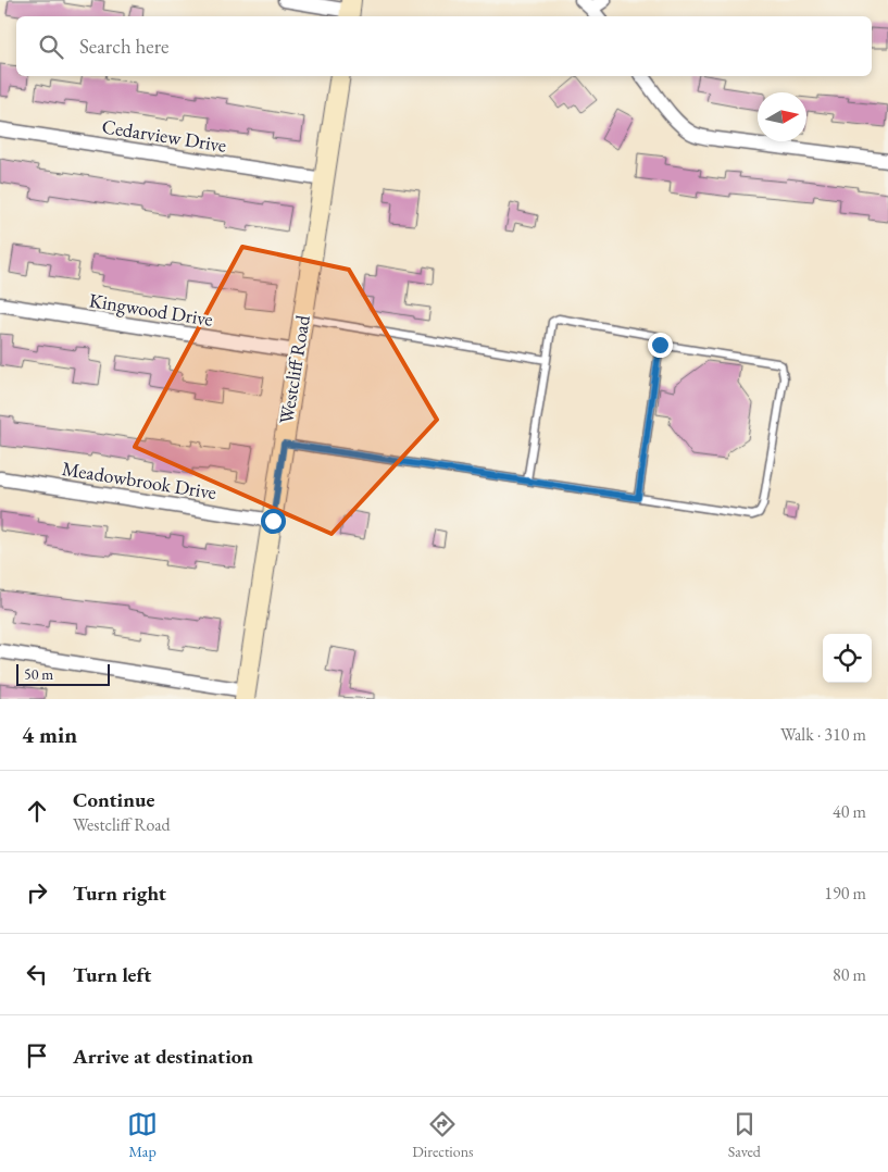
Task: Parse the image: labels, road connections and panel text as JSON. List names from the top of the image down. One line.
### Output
{"streets":{"street":["Cedarview Drive","Kingwood Drive","Westcliff Road","Meadowbrook Drive"]},"crossings":[["Cedarview Drive","Westcliff Road"],["Kingwood Drive","Westcliff Road"],["Westcliff Road","Meadowbrook Drive"]],"scale_bar":"50 m","north":"right","page":{"search":"Search here","scale":"50 m","heading":["4 min","Walk · 310 m"],"list":[["Continue","Westcliff Road","40 m"],["Turn right","190 m"],["Turn left","80 m"],"Arrive at destination"],"nav":["Map","Directions","Saved"]}}
